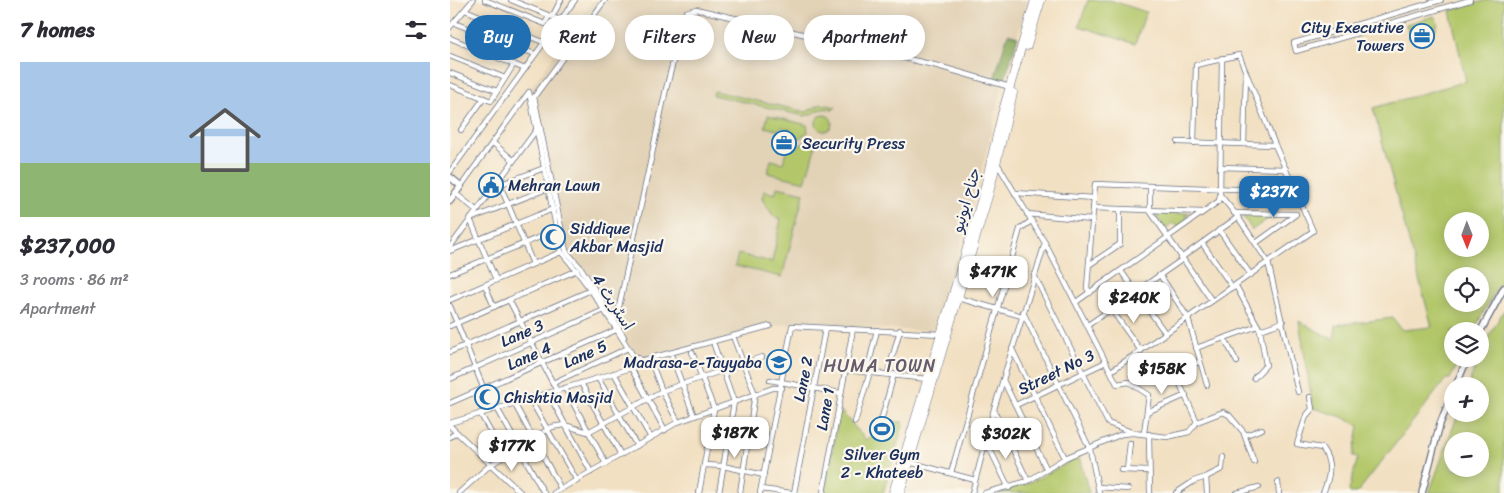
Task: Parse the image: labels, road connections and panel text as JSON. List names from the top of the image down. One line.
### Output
{"streets":{"highway":["جناح ایونیو"],"street":["اسٹریٹ 4","Lane 3","Lane 5","Lane 4","Street No 3","Lane 2","Lane 1"]},"crossings":[["اسٹریٹ 4","Lane 3"],["اسٹریٹ 4","Lane 5"],["اسٹریٹ 4","Lane 4"]],"districts":["HUMA TOWN"],"places":{"office":["City Executive Towers","Security Press"],"public building":["Mehran Lawn"],"mosque":["Siddique Akbar Masjid","Chishtia Masjid"],"school or university":["Madrasa-e-Tayyaba"],"sports":["Silver Gym 2 - Khateeb"]},"north":"bottom","page":{"heading":"7 homes","chip":["Buy","Rent","Filters","New","Apartment"],"list":[{"name":"$237,000","note":"3 rooms · 86 m² · Apartment"}],"price":["$237K","$471K","$240K","$158K","$187K","$302K","$177K"],"map_buttons":["+","−"]}}
